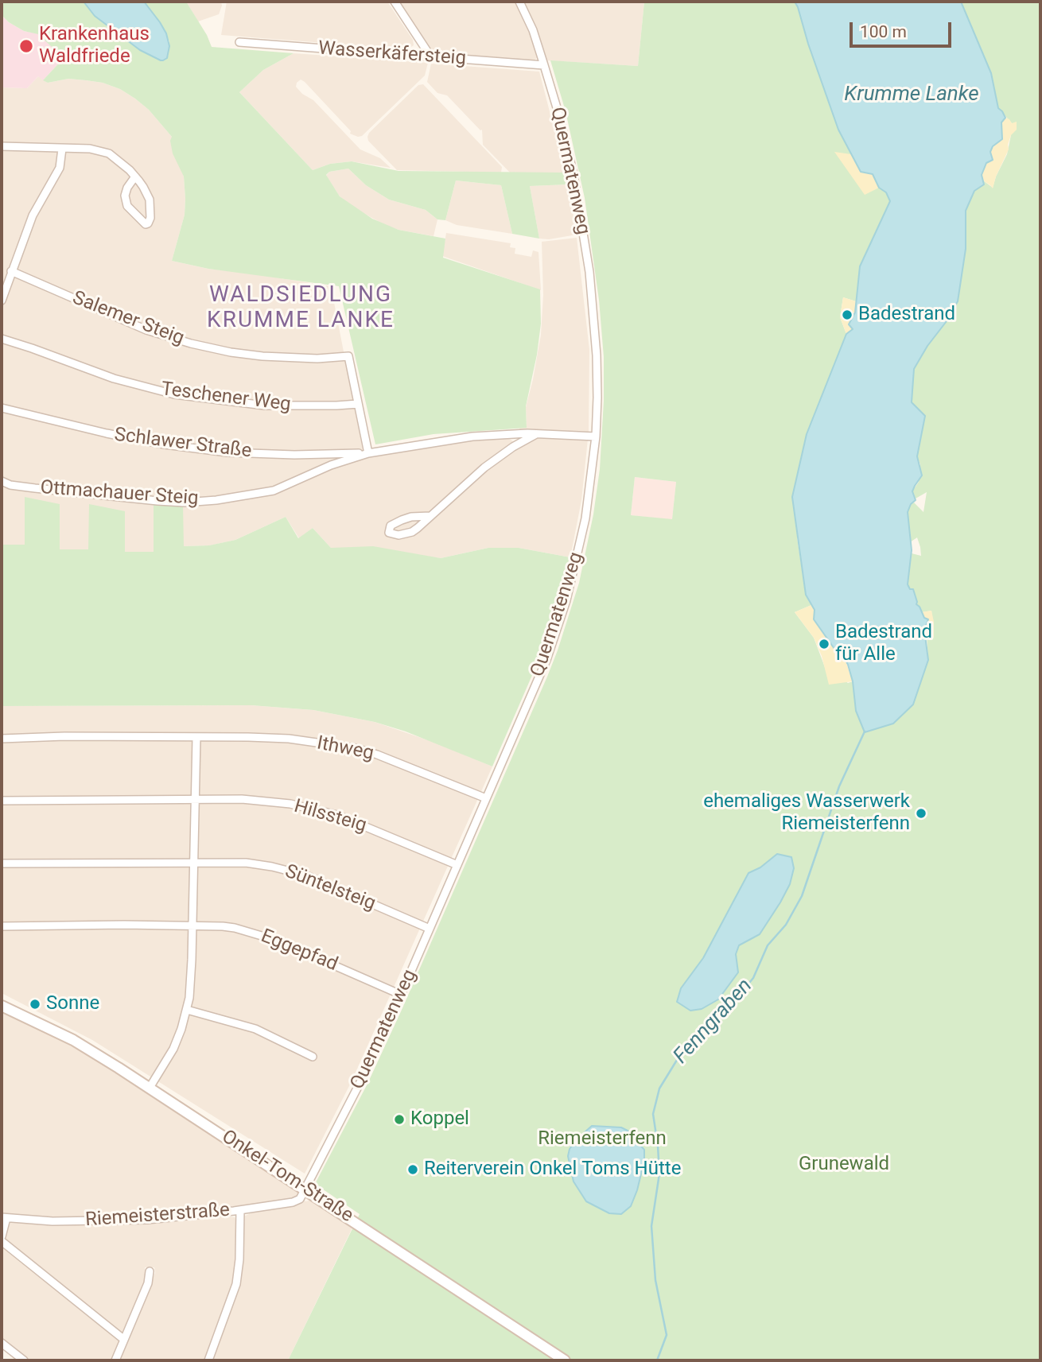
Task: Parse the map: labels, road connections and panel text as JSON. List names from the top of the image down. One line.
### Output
{"streets":{"main road":["Onkel-Tom-Straße"],"street":["Wasserkäfersteig","Quermatenweg","Salemer Steig","Teschener Weg","Schlawer Straße","Ottmachauer Steig","Ithweg","Hilssteig","Süntelsteig","Eggepfad","Riemeisterstraße"]},"crossings":[["Wasserkäfersteig","Quermatenweg"],["Quermatenweg","Ottmachauer Steig"],["Quermatenweg","Ithweg"],["Quermatenweg","Hilssteig"],["Quermatenweg","Süntelsteig"],["Quermatenweg","Eggepfad"],["Quermatenweg","Onkel-Tom-Straße"],["Quermatenweg","Riemeisterstraße"],["Salemer Steig","Teschener Weg"],["Schlawer Straße","Ottmachauer Steig"],["Onkel-Tom-Straße","Riemeisterstraße"]],"districts":["WALDSIEDLUNG KRUMME LANKE"],"water":["Krumme Lanke","Fenngraben"],"parks":["Riemeisterfenn","Grunewald"],"places":["Krankenhaus Waldfriede","Badestrand","Badestrand für Alle","ehemaliges Wasserwerk Riemeisterfenn","Sonne","Koppel","Reiterverein Onkel Toms Hütte"],"scale_bar":"100 m"}
